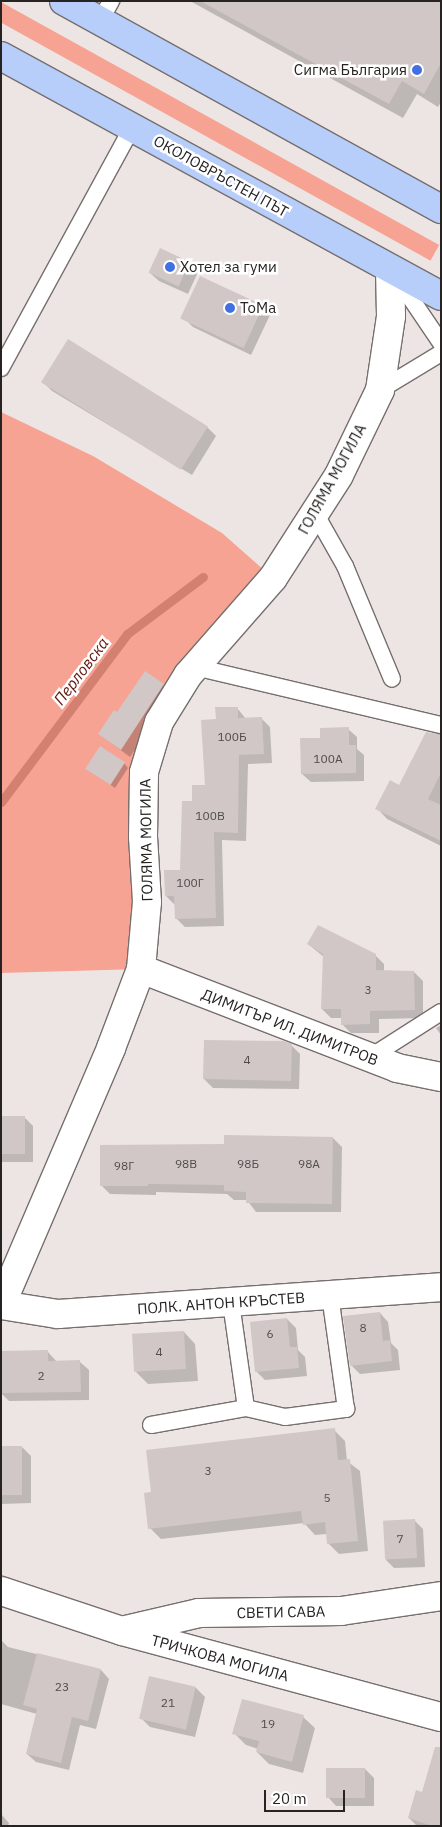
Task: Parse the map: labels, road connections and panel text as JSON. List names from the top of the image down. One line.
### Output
{"streets":{"highway":["ОКОЛОВРЪСТЕН ПЪТ"],"street":["ГОЛЯМА МОГИЛА","ДИМИТЪР ИЛ. ДИМИТРОВ","ПОЛК. АНТОН КРЪСТЕВ","СВЕТИ САВА","ТРИЧКОВА МОГИЛА"]},"crossings":[["ОКОЛОВРЪСТЕН ПЪТ","ГОЛЯМА МОГИЛА"],["ГОЛЯМА МОГИЛА","ДИМИТЪР ИЛ. ДИМИТРОВ"],["ГОЛЯМА МОГИЛА","ПОЛК. АНТОН КРЪСТЕВ"],["СВЕТИ САВА","ТРИЧКОВА МОГИЛА"]],"water":["Перловска"],"places":["Сигма България","Хотел за гуми","ТоМа"],"house_numbers":["100Б","100А","100В","100Г","3","4","98В","98Б","98А","98Г","8","6","4","2","3","5","7","23","21","19"],"scale_bar":"20 m"}
